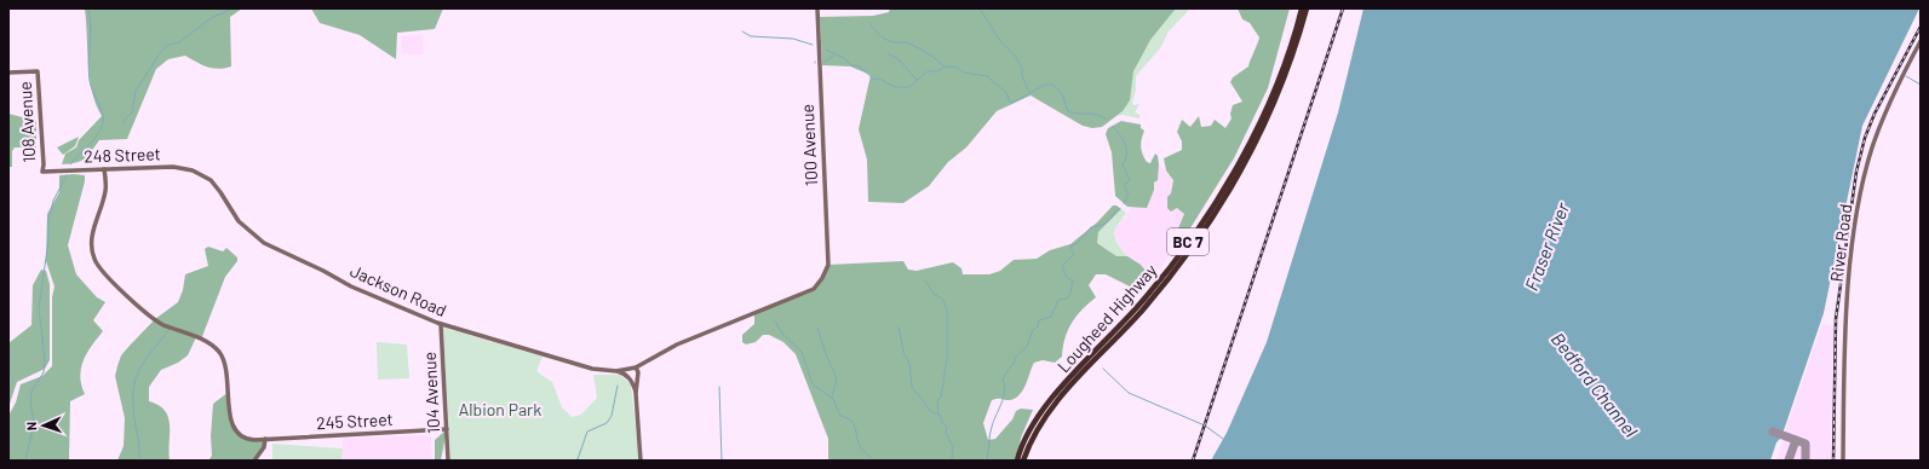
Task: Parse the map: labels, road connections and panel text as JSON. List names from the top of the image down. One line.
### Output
{"streets":{"highway":["BC 7","Lougheed Highway"],"main road":["108 Avenue","100 Avenue","248 Street","River Road","Jackson Road","104 Avenue","245 Street"]},"crossings":[["108 Avenue","248 Street"],["248 Street","Jackson Road"],["248 Street","245 Street"],["Jackson Road","104 Avenue"],["104 Avenue","245 Street"]],"water":["Fraser River","Bedford Channel"],"parks":["Albion Park"],"north":"left"}
